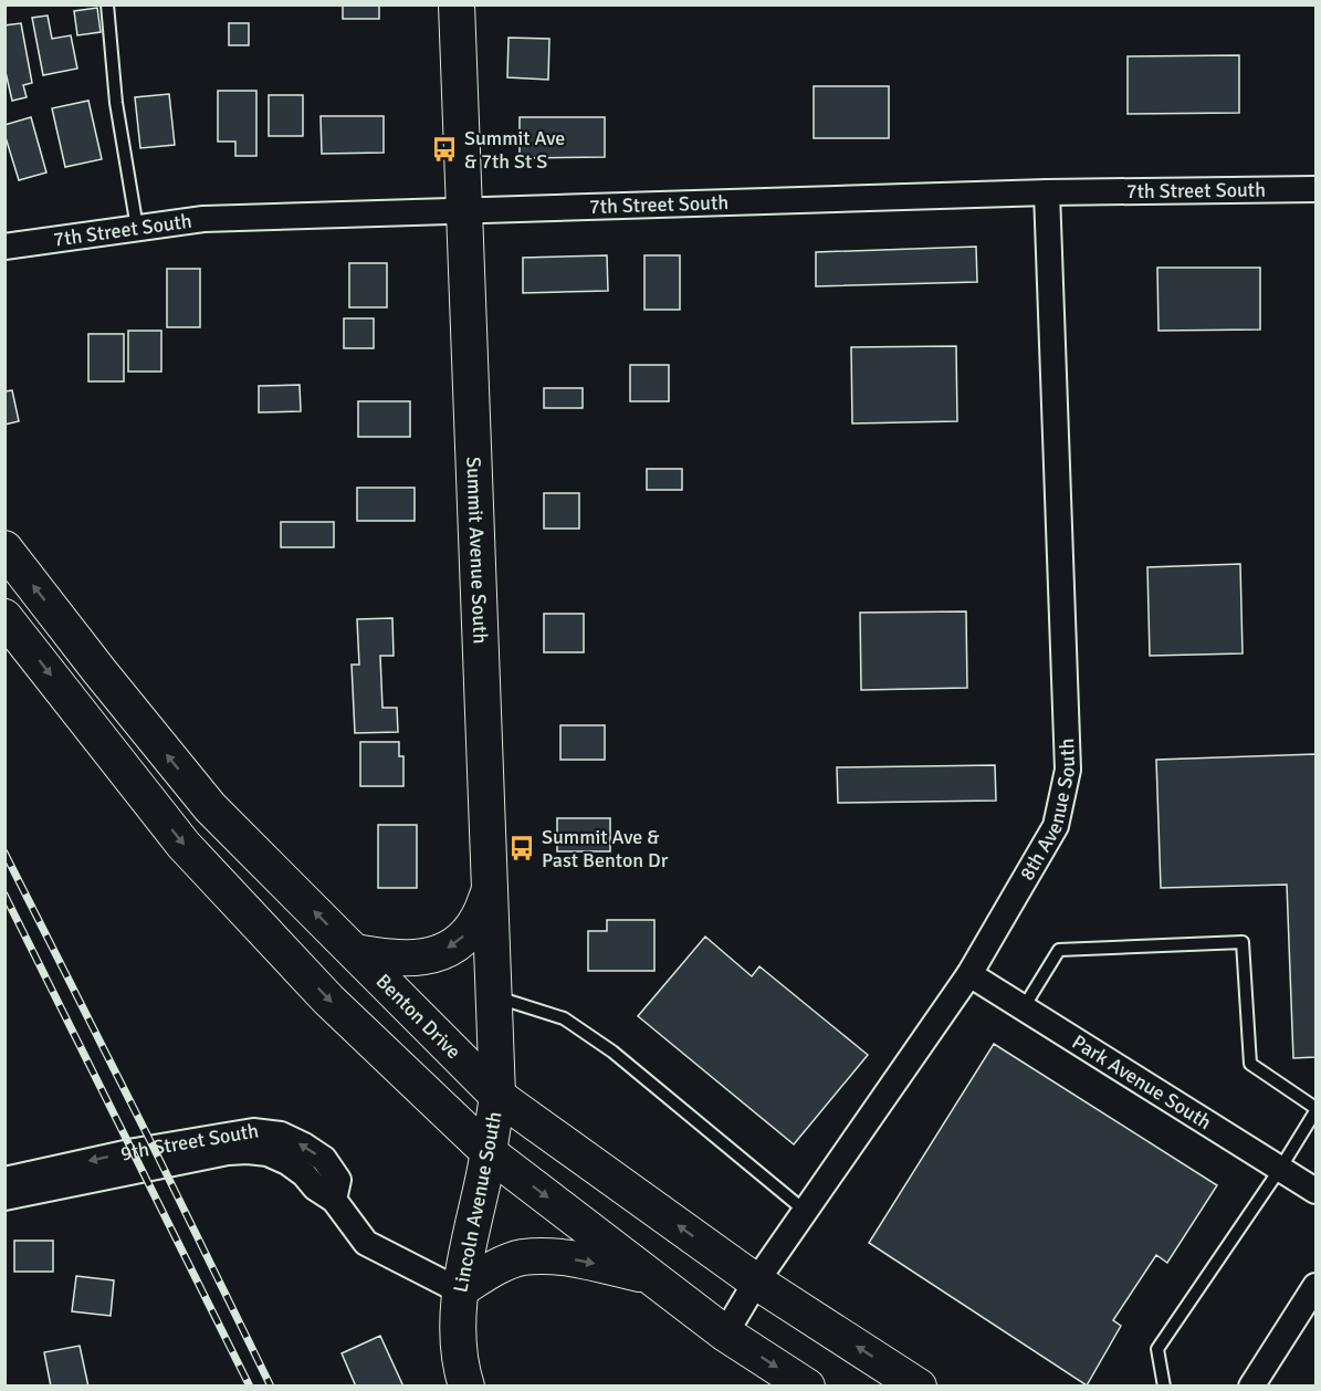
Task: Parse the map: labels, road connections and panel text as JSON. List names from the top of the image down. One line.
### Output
{"streets":{"main road":["Summit Avenue South","Benton Drive","Lincoln Avenue South"],"street":["7th Street South","8th Avenue South","Park Avenue South","9th Street South"]},"crossings":[["7th Street South","Summit Avenue South"],["7th Street South","8th Avenue South"],["Summit Avenue South","Benton Drive"],["Summit Avenue South","Lincoln Avenue South"],["8th Avenue South","Benton Drive"],["8th Avenue South","Park Avenue South"],["Benton Drive","Lincoln Avenue South"],["9th Street South","Lincoln Avenue South"]],"places":{"bus stop":["Summit Ave & 7th St S","Summit Ave & Past Benton Dr"]}}
